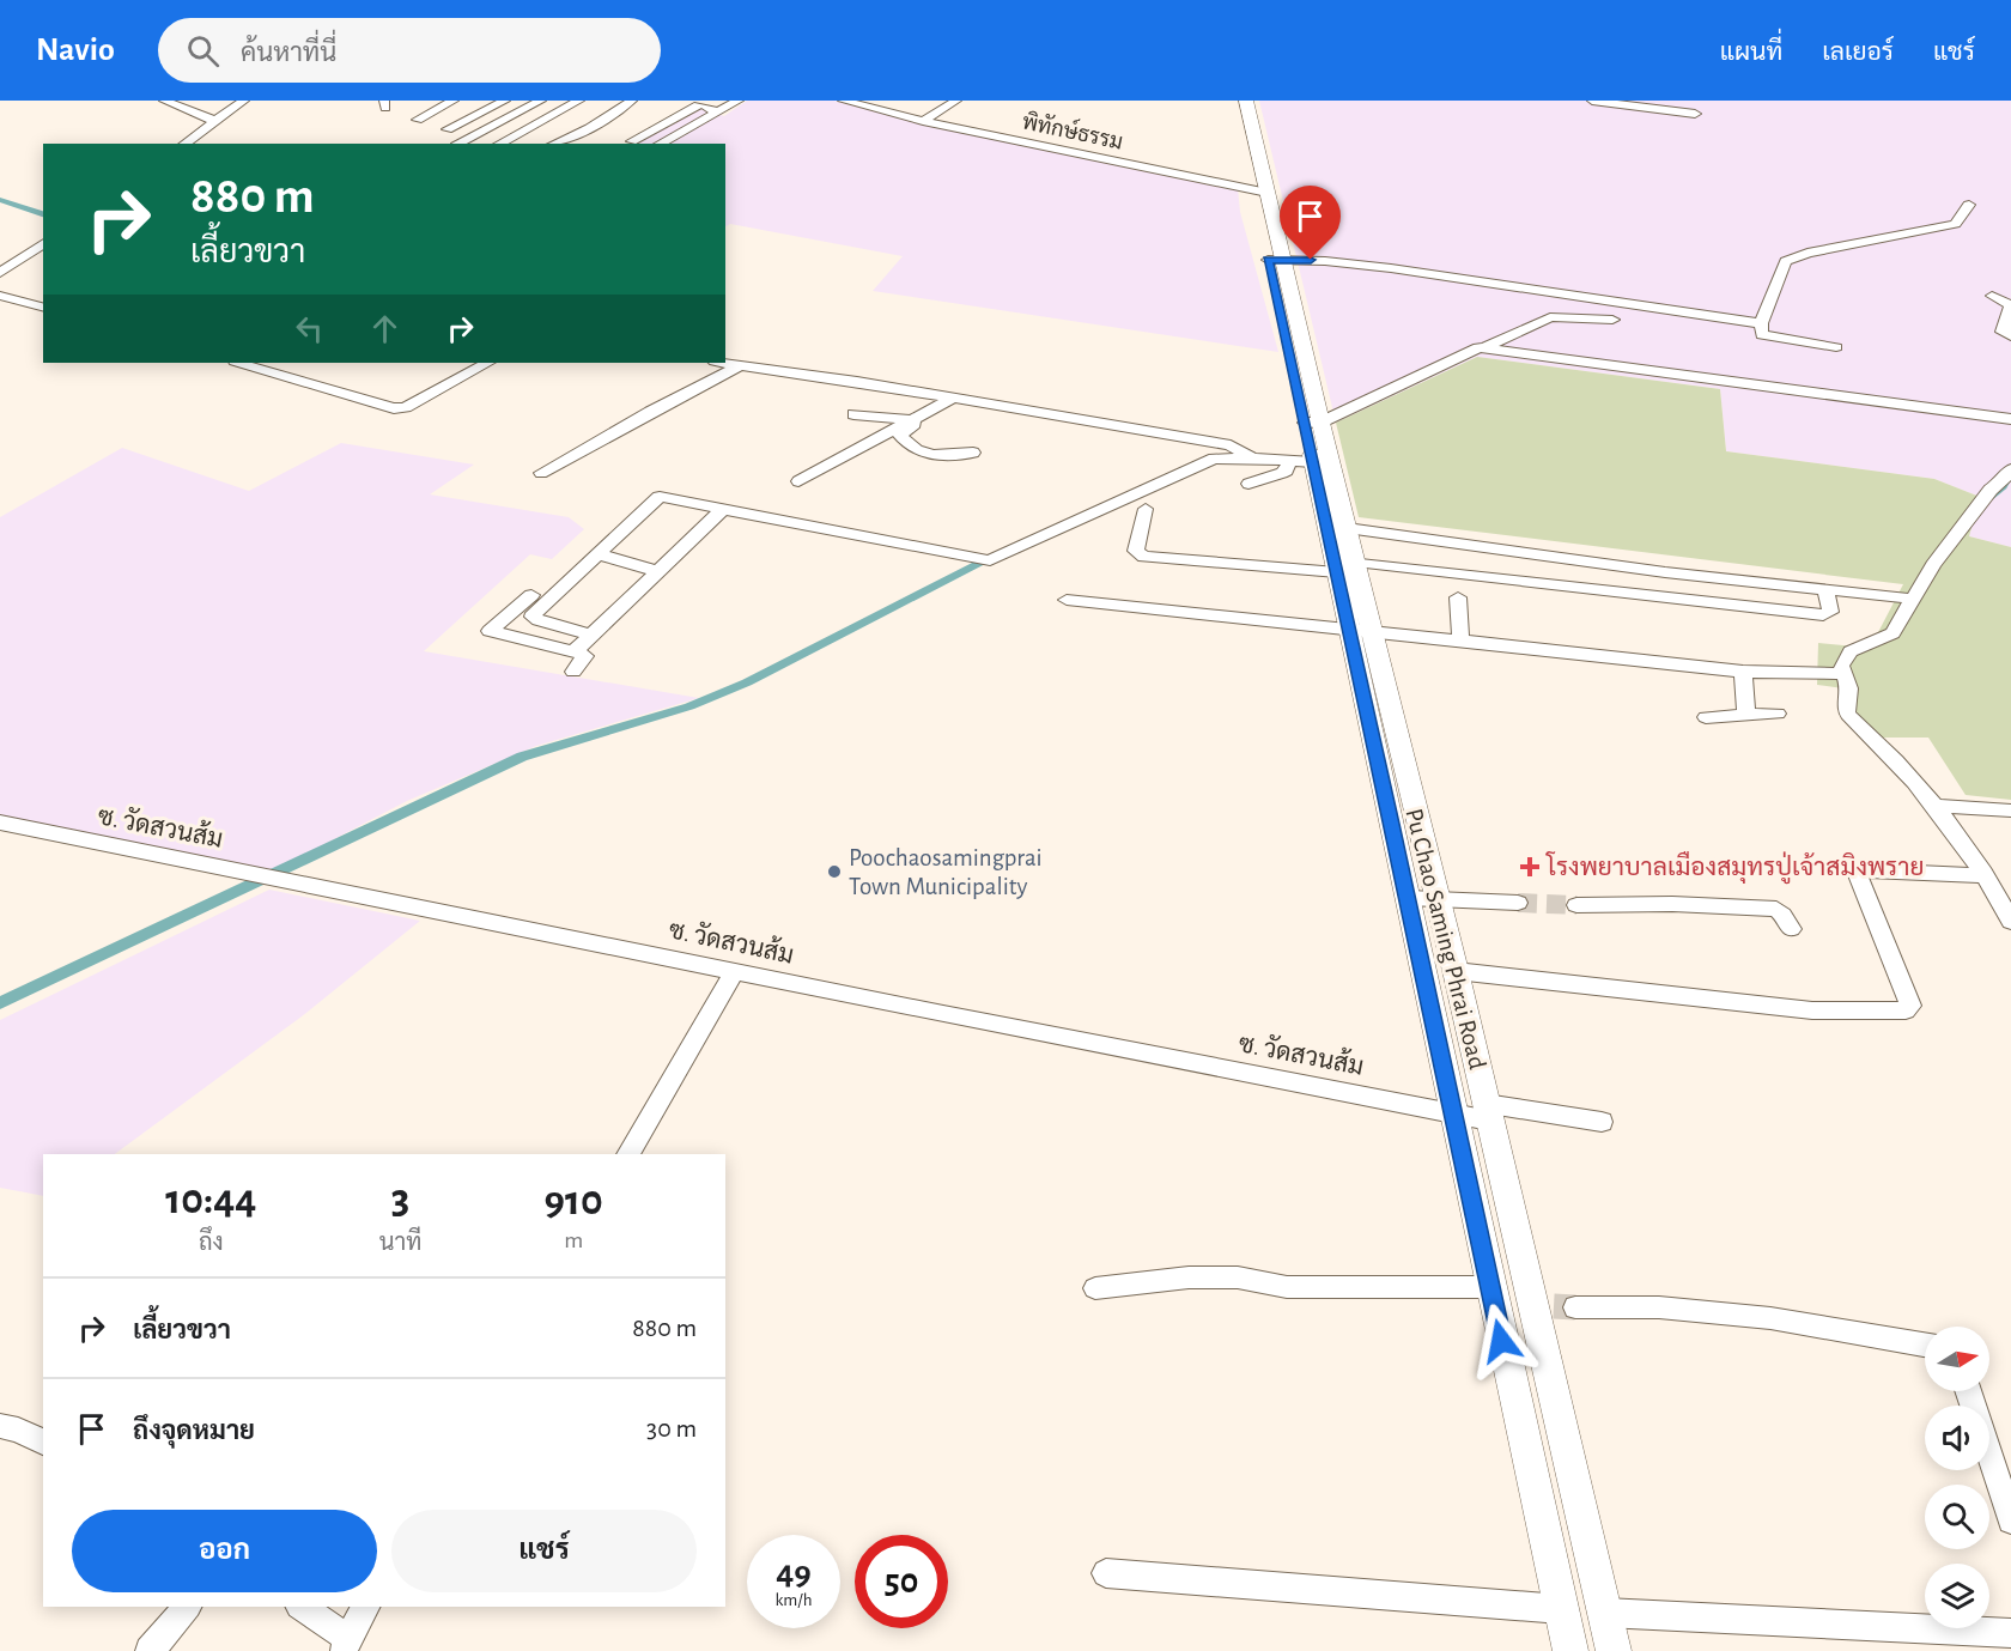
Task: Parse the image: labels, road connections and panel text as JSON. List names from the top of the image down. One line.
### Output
{"streets":{"main road":["Pu Chao Saming Phrai Road"],"street":["พิทักษ์ธรรม","ซ. วัดสวนส้ม"]},"crossings":[["พิทักษ์ธรรม","Pu Chao Saming Phrai Road"],["ซ. วัดสวนส้ม","Pu Chao Saming Phrai Road"]],"places":{"health":["โรงพยาบาลเมืองสมุทรปู่เจ้าสมิงพราย"],"other":["Poochaosamingprai Town Municipality"]},"north":"right","page":{"header":"Navio","search":"ค้นหาที่นี่","nav":["แผนที่","เลเยอร์","แชร์"],"turn":["880 m","เลี้ยวขวา"],"eta":["10:44","ถึง","3","นาที","910","m"],"list":[{"name":"เลี้ยวขวา","value":"880 m"},{"name":"ถึงจุดหมาย","value":"30 m"}],"buttons":["ออก","แชร์"],"speed":"49 km/h","limit":"50"}}
